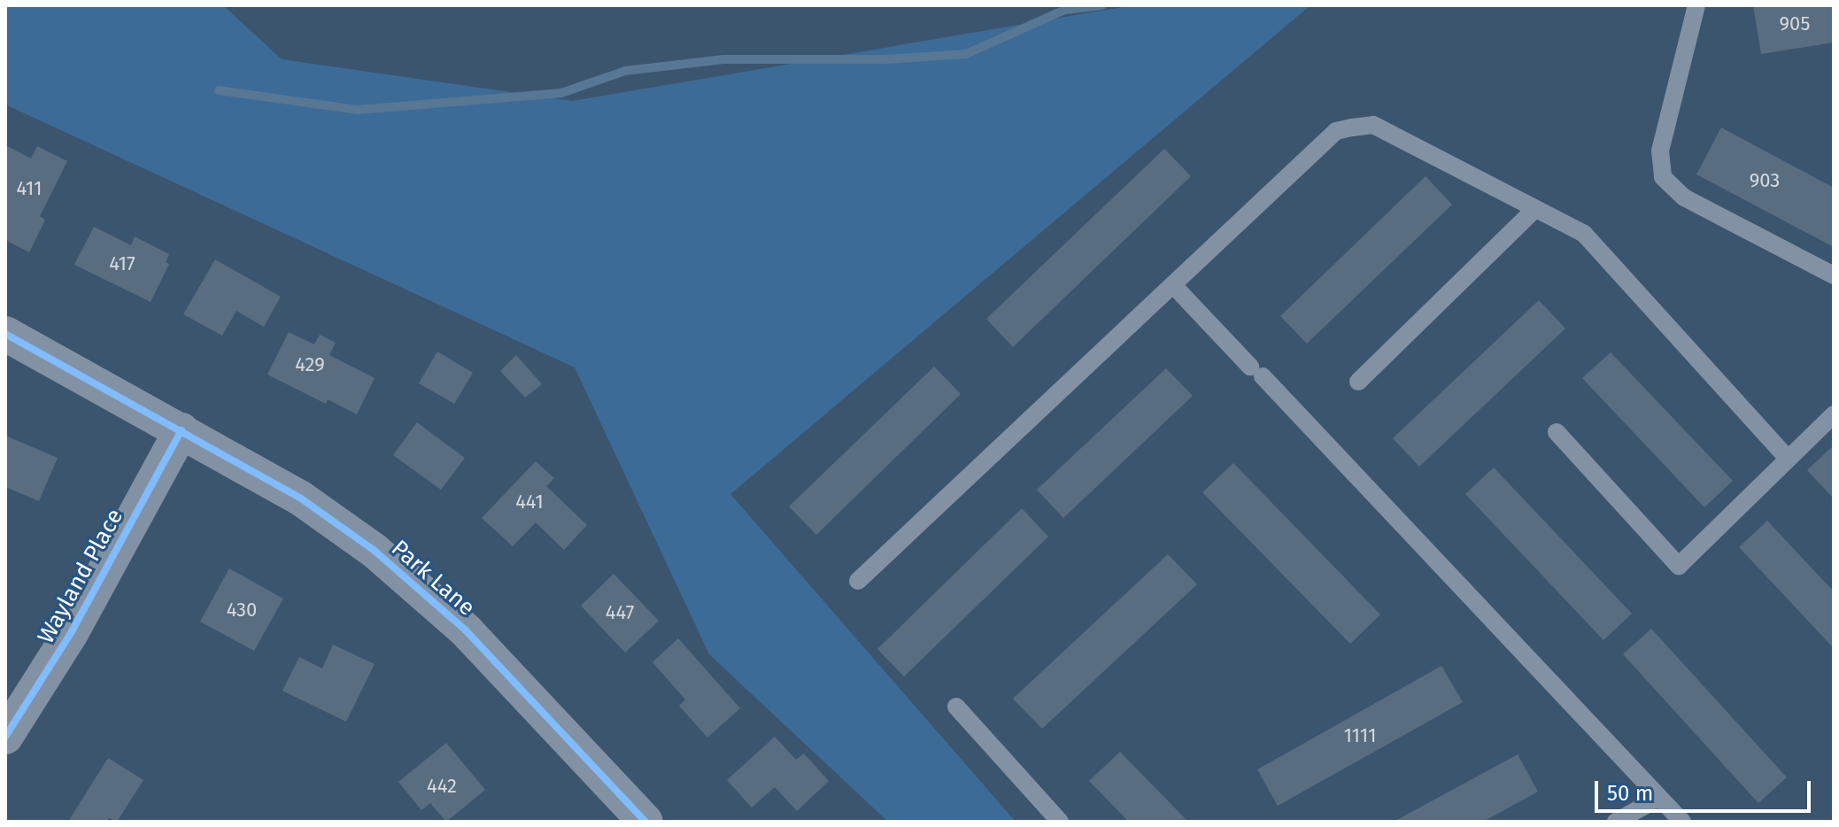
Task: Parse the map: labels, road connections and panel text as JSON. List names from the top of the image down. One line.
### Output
{"streets":{"street":["Wayland Place","Park Lane"]},"crossings":[["Wayland Place","Park Lane"]],"house_numbers":["905","903","411","417","429","441","430","447","1111","442"],"scale_bar":"50 m"}
